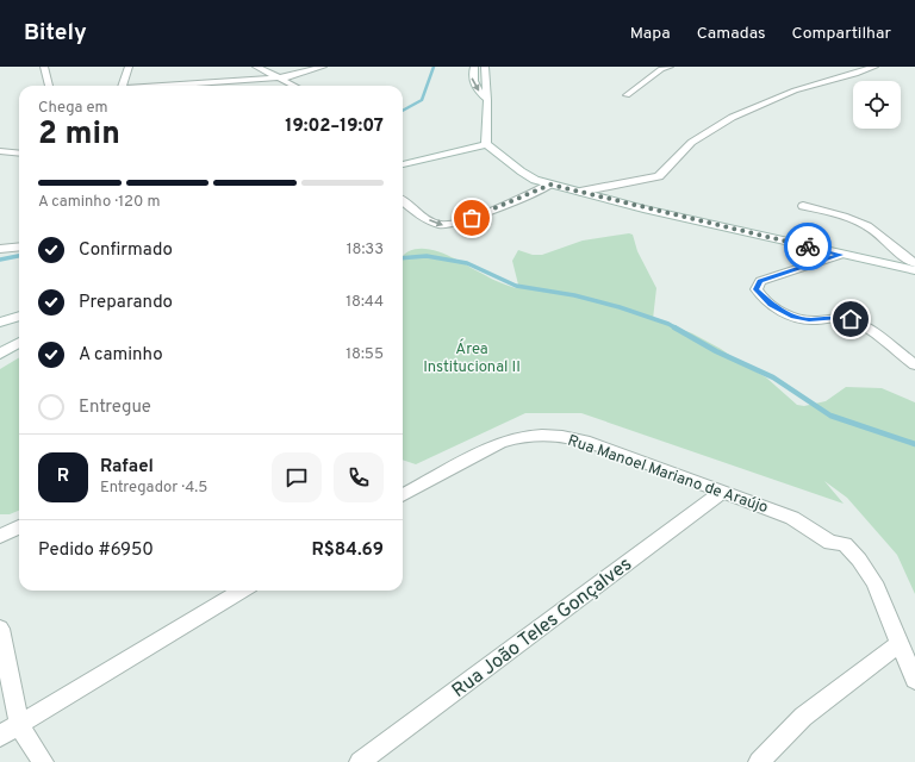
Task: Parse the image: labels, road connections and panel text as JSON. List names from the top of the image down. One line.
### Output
{"streets":{"street":["Rua Manoel Mariano de Araújo","Rua João Teles Gonçalves"]},"crossings":[["Rua Manoel Mariano de Araújo","Rua João Teles Gonçalves"]],"parks":["Área Institucional II"],"page":{"header":"Bitely","nav":["Mapa","Camadas","Compartilhar"],"heading":["2 min","Chega em","19:02–19:07"],"panel":["Rafael","Entregador · 4.5","Pedido #6950","R$84.69"],"bar":"A caminho · 120 m","list":[["Confirmado","18:33"],["Preparando","18:44"],["A caminho","18:55"],"Entregue"],"round":"R"}}
